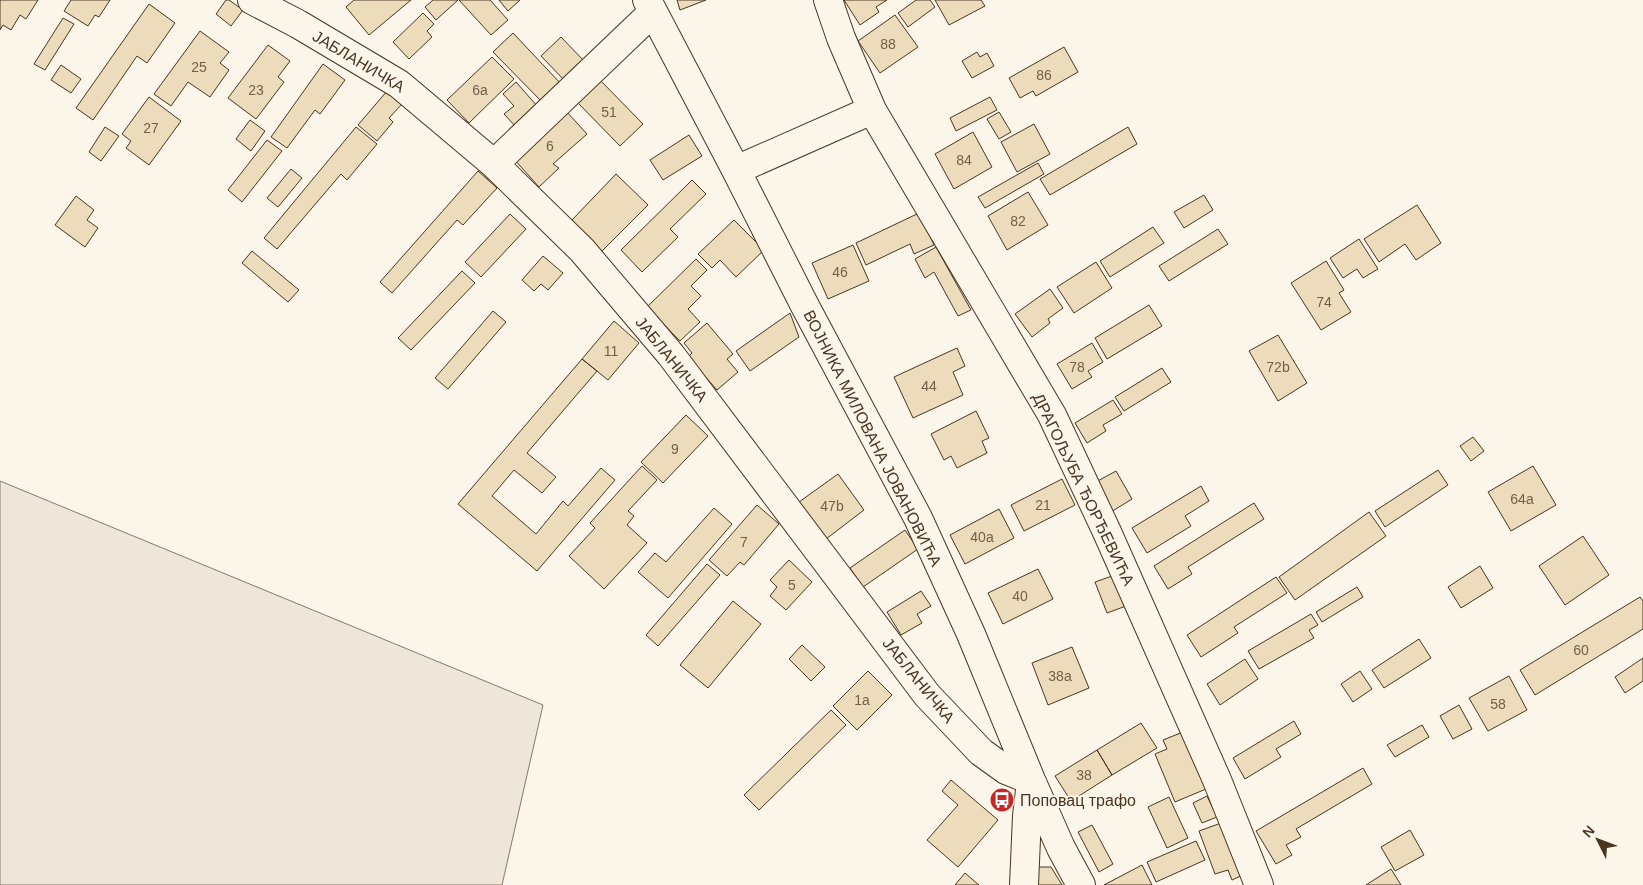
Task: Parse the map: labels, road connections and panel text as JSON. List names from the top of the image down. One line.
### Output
{"streets":{"street":["ЈАБЛАНИЧКА","ВОЈНИКА МИЛОВАНА ЈОВАНОВИЋА","ДРАГОЉУБА ЂОРЂЕВИЋА"]},"crossings":[["ЈАБЛАНИЧКА","ВОЈНИКА МИЛОВАНА ЈОВАНОВИЋА"]],"places":{"bus stop":["Поповац трафо"]},"house_numbers":["88","25","86","23","6a","51","27","6","84","82","46","74","11","78","72b","44","9","64a","21","47b","40a","7","5","40","60","38a","1a","58","38"],"north":"top left"}
